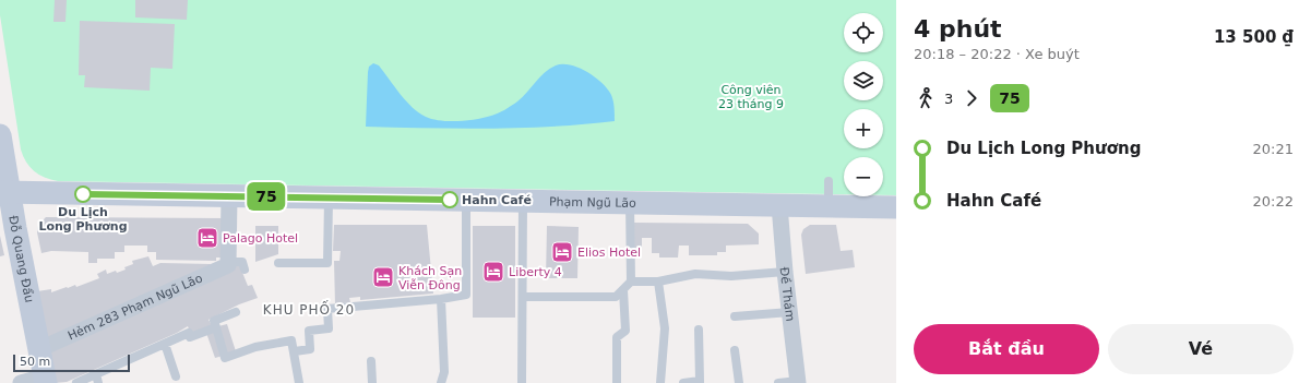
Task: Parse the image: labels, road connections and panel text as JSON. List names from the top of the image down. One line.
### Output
{"streets":{"main road":["Phạm Ngũ Lão","Ðỗ Quang Ðẩu"],"street":["Ðề Thám","Hẻm 283 Phạm Ngũ Lão"]},"crossings":[["Phạm Ngũ Lão","Ðỗ Quang Ðẩu"],["Phạm Ngũ Lão","Ðề Thám"],["Ðỗ Quang Ðẩu","Hẻm 283 Phạm Ngũ Lão"]],"districts":["KHU PHỐ 20"],"parks":["Công viên 23 tháng 9"],"places":{"other":["Du Lịch Long Phương","Hahn Café"],"hotel":["Palago Hotel","Elios Hotel","Liberty 4","Khách Sạn Viễn Đông"]},"lines":["bus line 75"],"scale_bar":"50 m","page":{"on_map":"75","heading":["4 phút","20:18 – 20:22 · Xe buýt","13 500 ₫"],"map_buttons":["+","−"],"legs":["3","75"],"list":[{"name":"Du Lịch Long Phương","value":"20:21"},{"name":"Hahn Café","value":"20:22"}],"buttons":["Bắt đầu","Vé"],"scale":"50 m"}}
